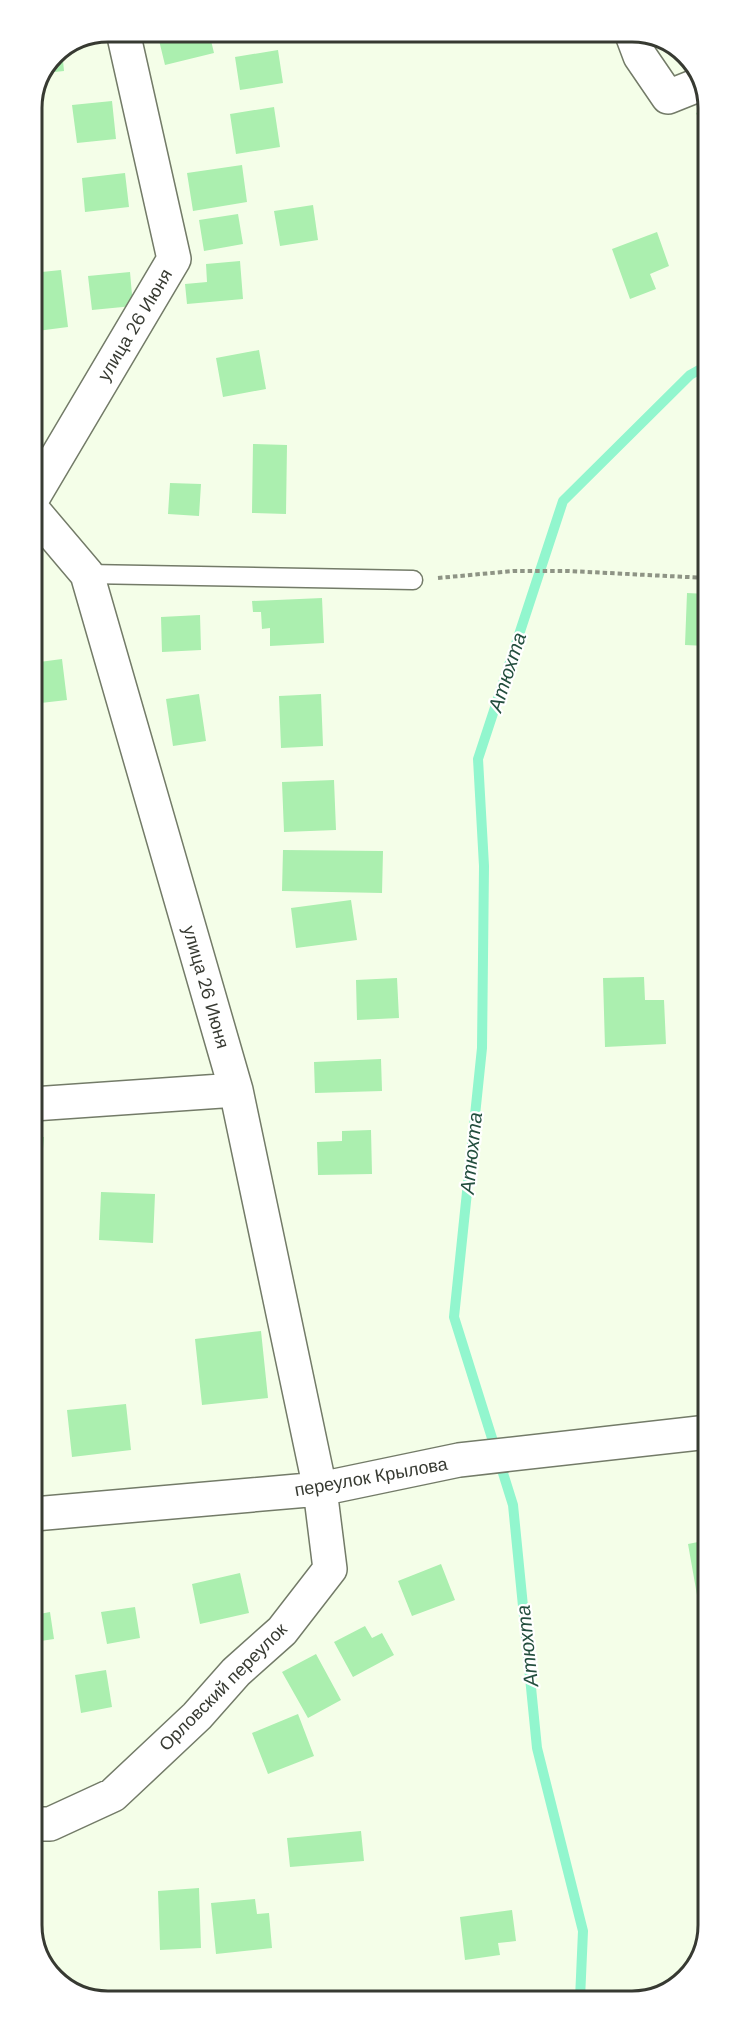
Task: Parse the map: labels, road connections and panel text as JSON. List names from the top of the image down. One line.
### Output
{"streets":{"street":["улица 26 Июня","переулок Крылова","Орловский переулок"]},"crossings":[["улица 26 Июня","переулок Крылова"],["улица 26 Июня","Орловский переулок"],["переулок Крылова","Орловский переулок"]],"water":["Атюхта"]}
